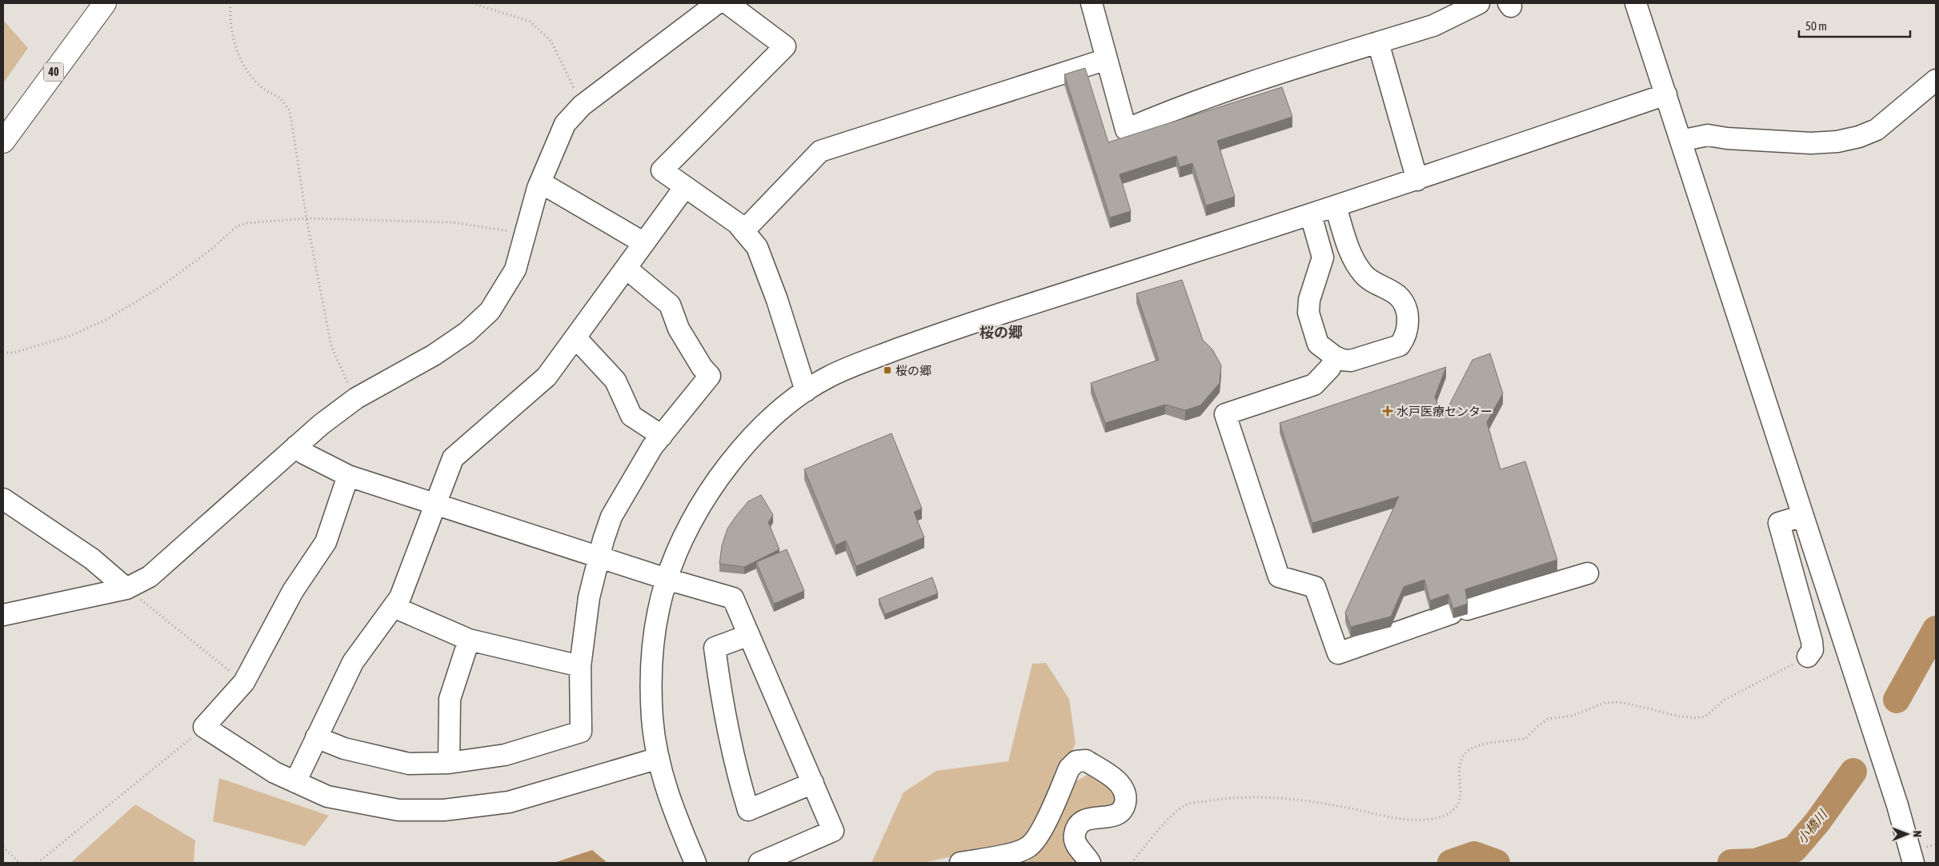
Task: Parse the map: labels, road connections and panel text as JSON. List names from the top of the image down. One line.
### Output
{"streets":{"main road":["40"]},"districts":["桜の郷"],"water":["小橋川"],"places":{"transit":["桜の郷"],"health":["水戸医療センター"]},"scale_bar":"50 m","north":"right"}
